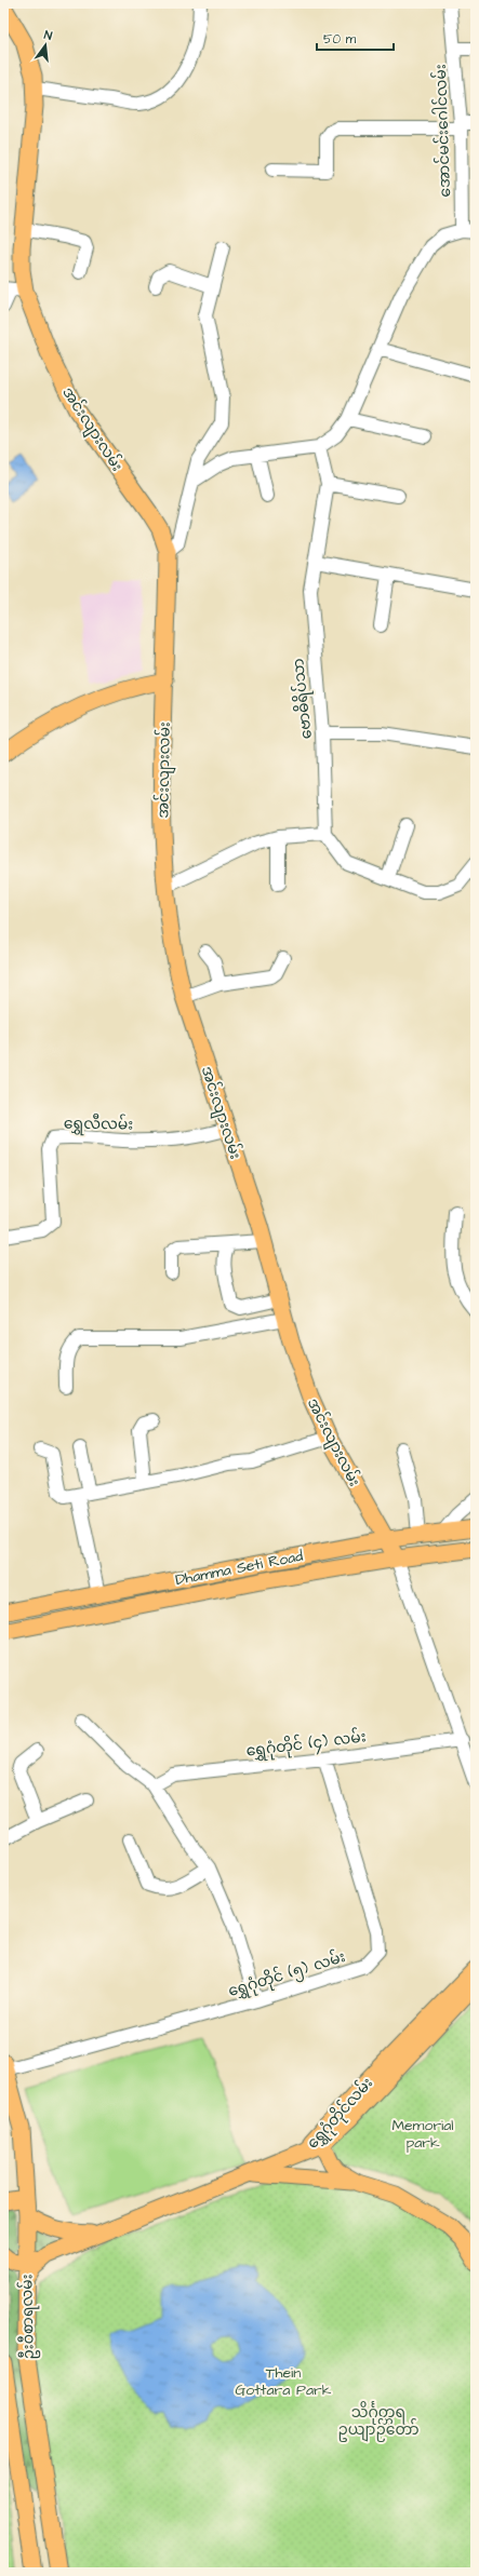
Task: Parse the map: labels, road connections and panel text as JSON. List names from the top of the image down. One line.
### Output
{"streets":{"main road":["အင်းလျားလမ်း","Dhamma Seti Road","ရွှေဂုံတိုင်လမ်း","ဦးဝီစာရလမ်း"],"street":["အောင်မင်းဂေါင်လမ်း","ဗောဓိရိပ်သာ","ရွှေလီလမ်း","ရွှေဂုံတိုင် (၄) လမ်း","ရွှေဂုံတိုင် (၅) လမ်း"]},"crossings":[["အင်းလျားလမ်း","ရွှေလီလမ်း"],["အင်းလျားလမ်း","Dhamma Seti Road"],["ရွှေဂုံတိုင် (၄) လမ်း","ရွှေဂုံတိုင် (၅) လမ်း"],["ရွှေဂုံတိုင် (၅) လမ်း","ဦးဝီစာရလမ်း"],["ရွှေဂုံတိုင်လမ်း","ဦးဝီစာရလမ်း"]],"parks":["Memorial park","Thein Gottara Park","သိင်္ဂုတ္တရ ဥယျာဉ်တော်"],"scale_bar":"50 m","north":"top"}
